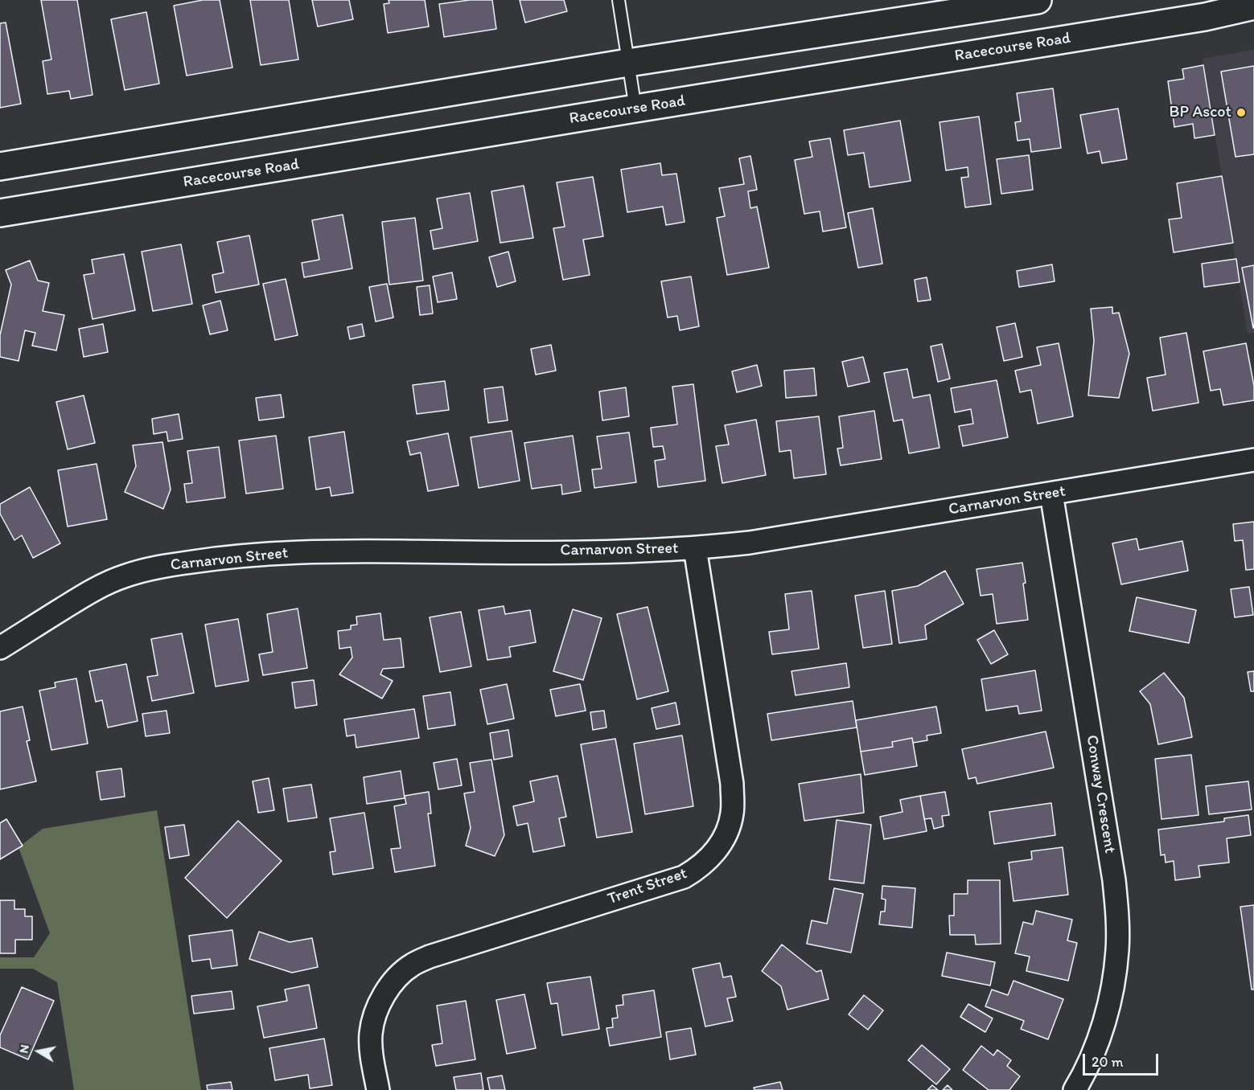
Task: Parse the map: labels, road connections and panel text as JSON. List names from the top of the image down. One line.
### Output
{"streets":{"street":["Racecourse Road","Carnarvon Street","Conway Crescent","Trent Street"]},"crossings":[["Carnarvon Street","Conway Crescent"],["Carnarvon Street","Trent Street"]],"places":["BP Ascot"],"scale_bar":"20 m","north":"left"}
